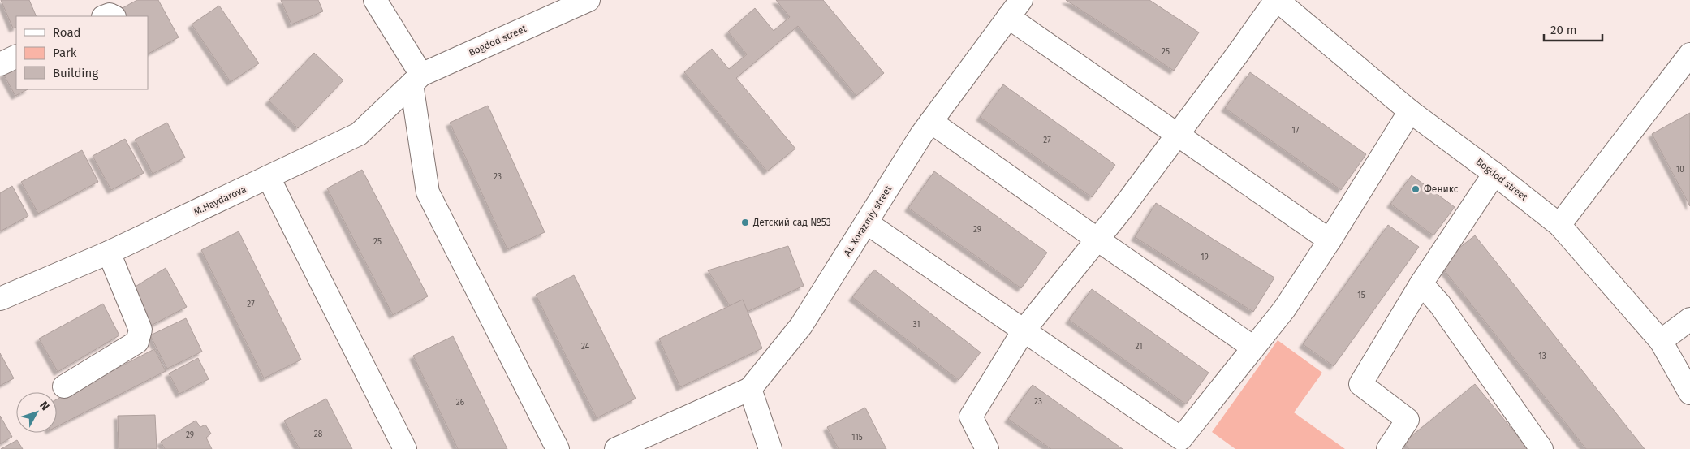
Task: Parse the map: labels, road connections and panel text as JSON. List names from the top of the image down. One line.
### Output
{"streets":{"street":["Bogdod street","M.Haydarova","AL Xorazmiy street"]},"crossings":[["Bogdod street","M.Haydarova"]],"places":["Феникс","Детский сад №53"],"house_numbers":["25","17","27","10","23","29","25","19","15","27","31","24","21","13","23","26","28","29","115"],"legend":["Road","Park","Building"],"scale_bar":"20 m","north":"top right"}
